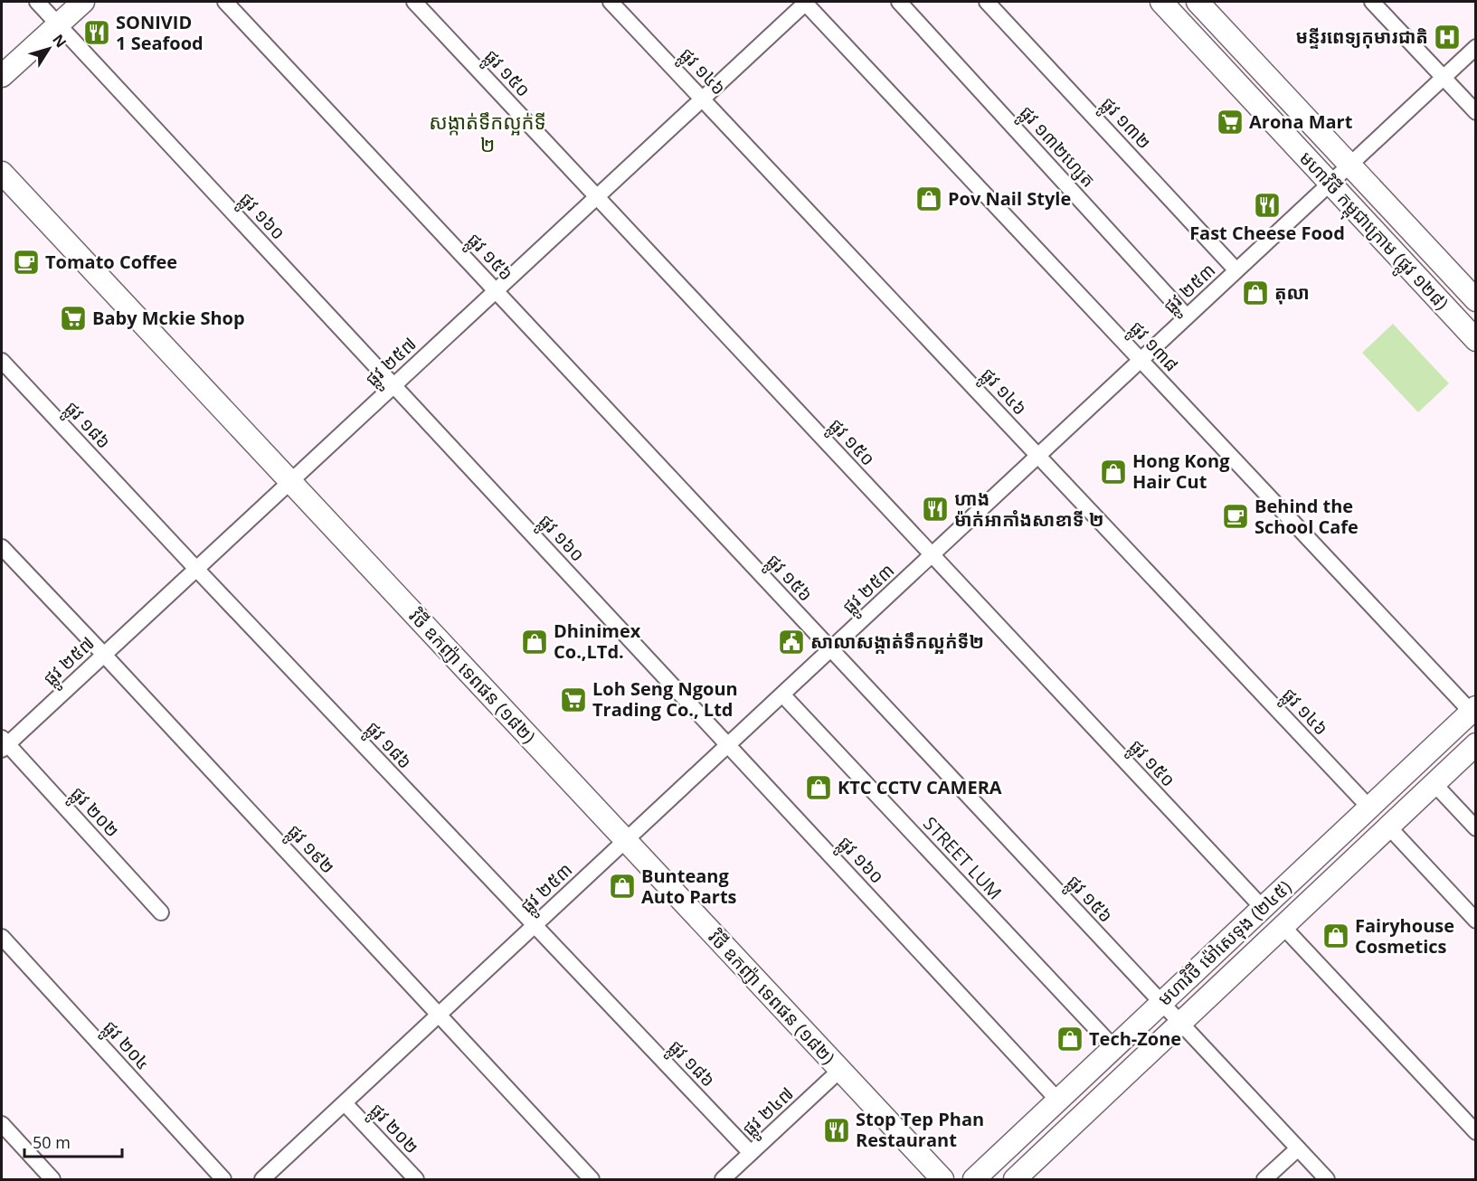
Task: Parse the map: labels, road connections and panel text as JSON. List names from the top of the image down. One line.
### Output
{"streets":{"main road":["មហាវិថី កម្ពុជាក្រោម (ផ្លូវ ១២៨)","វិថី ឧកញ៉ា ទេពផន (១៨២)","មហាវិថី ម៉ៅសេទុង (២៤៥)"],"street":["ផ្លូវ ១៤៦","ផ្លូវ ១៥០","ផ្លូវ ១៣២","ផ្លូវ ១៣២ហ្សេត","ផ្លូវ ១៦០","ផ្លូវ ១៥៦","ផ្លូវ ២៥៣","ផ្លូវ ១៣៨","ផ្លូវ ២៥៧","ផ្លូវ ១៨៦","ផ្លូវ ២០២","ផ្លូវ ១៩២","STREET LUM","ផ្លូវ ២០៤","ផ្លូវ ២៤៧"]},"crossings":[["ផ្លូវ ១៤៦","ផ្លូវ ២៥៣"],["ផ្លូវ ១៤៦","ផ្លូវ ២៥៧"],["ផ្លូវ ១៤៦","មហាវិថី ម៉ៅសេទុង (២៤៥)"],["ផ្លូវ ១៥០","ផ្លូវ ២៥៣"],["ផ្លូវ ១៥០","ផ្លូវ ២៥៧"],["ផ្លូវ ១៥០","មហាវិថី ម៉ៅសេទុង (២៤៥)"],["ផ្លូវ ១៣២","ផ្លូវ ២៥៣"],["ផ្លូវ ១៣២ហ្សេត","ផ្លូវ ២៥៣"],["ផ្លូវ ១៦០","ផ្លូវ ២៥៣"],["ផ្លូវ ១៦០","ផ្លូវ ២៥៧"],["ផ្លូវ ១៦០","មហាវិថី ម៉ៅសេទុង (២៤៥)"],["មហាវិថី កម្ពុជាក្រោម (ផ្លូវ ១២៨)","ផ្លូវ ២៥៣"],["ផ្លូវ ១៥៦","ផ្លូវ ២៥៣"],["ផ្លូវ ១៥៦","ផ្លូវ ២៥៧"],["ផ្លូវ ១៥៦","មហាវិថី ម៉ៅសេទុង (២៤៥)"],["ផ្លូវ ២៥៣","ផ្លូវ ១៣៨"],["ផ្លូវ ២៥៣","ផ្លូវ ១៨៦"],["ផ្លូវ ២៥៣","វិថី ឧកញ៉ា ទេពផន (១៨២)"],["ផ្លូវ ២៥៣","ផ្លូវ ២០២"],["ផ្លូវ ២៥៣","ផ្លូវ ១៩២"],["ផ្លូវ ២៥៣","STREET LUM"],["ផ្លូវ ១៣៨","ផ្លូវ ២៥៧"],["ផ្លូវ ១៣៨","មហាវិថី ម៉ៅសេទុង (២៤៥)"],["ផ្លូវ ២៥៧","ផ្លូវ ១៨៦"],["ផ្លូវ ២៥៧","វិថី ឧកញ៉ា ទេពផន (១៨២)"],["ផ្លូវ ២៥៧","ផ្លូវ ២០២"],["ផ្លូវ ២៥៧","ផ្លូវ ១៩២"],["ផ្លូវ ១៨៦","ផ្លូវ ២៤៧"],["វិថី ឧកញ៉ា ទេពផន (១៨២)","ផ្លូវ ២៤៧"],["STREET LUM","មហាវិថី ម៉ៅសេទុង (២៤៥)"]],"districts":["សង្កាត់ទឹកល្អក់ទី ២"],"places":{"restaurant":["SONIVID 1 Seafood","Fast Cheese Food","ហាង ម៉ាក់អាកាំងសាខាទី ២","Stop Tep Phan Restaurant"],"hospital":["មន្ទីរពេទ្យកុមារជាតិ"],"supermarket":["Arona Mart","Baby Mckie Shop","Loh Seng Ngoun Trading Co., Ltd"],"shop":["Pov Nail Style","តុលា","Hong Kong Hair Cut","Dhinimex Co.,LTd.","KTC CCTV CAMERA","Bunteang Auto Parts","Fairyhouse Cosmetics","Tech-Zone"],"cafe":["Tomato Coffee","Behind the School Cafe"],"public building":["សាលាសង្កាត់ទឹកល្អក់ទី២"]},"scale_bar":"50 m","north":"top right"}
